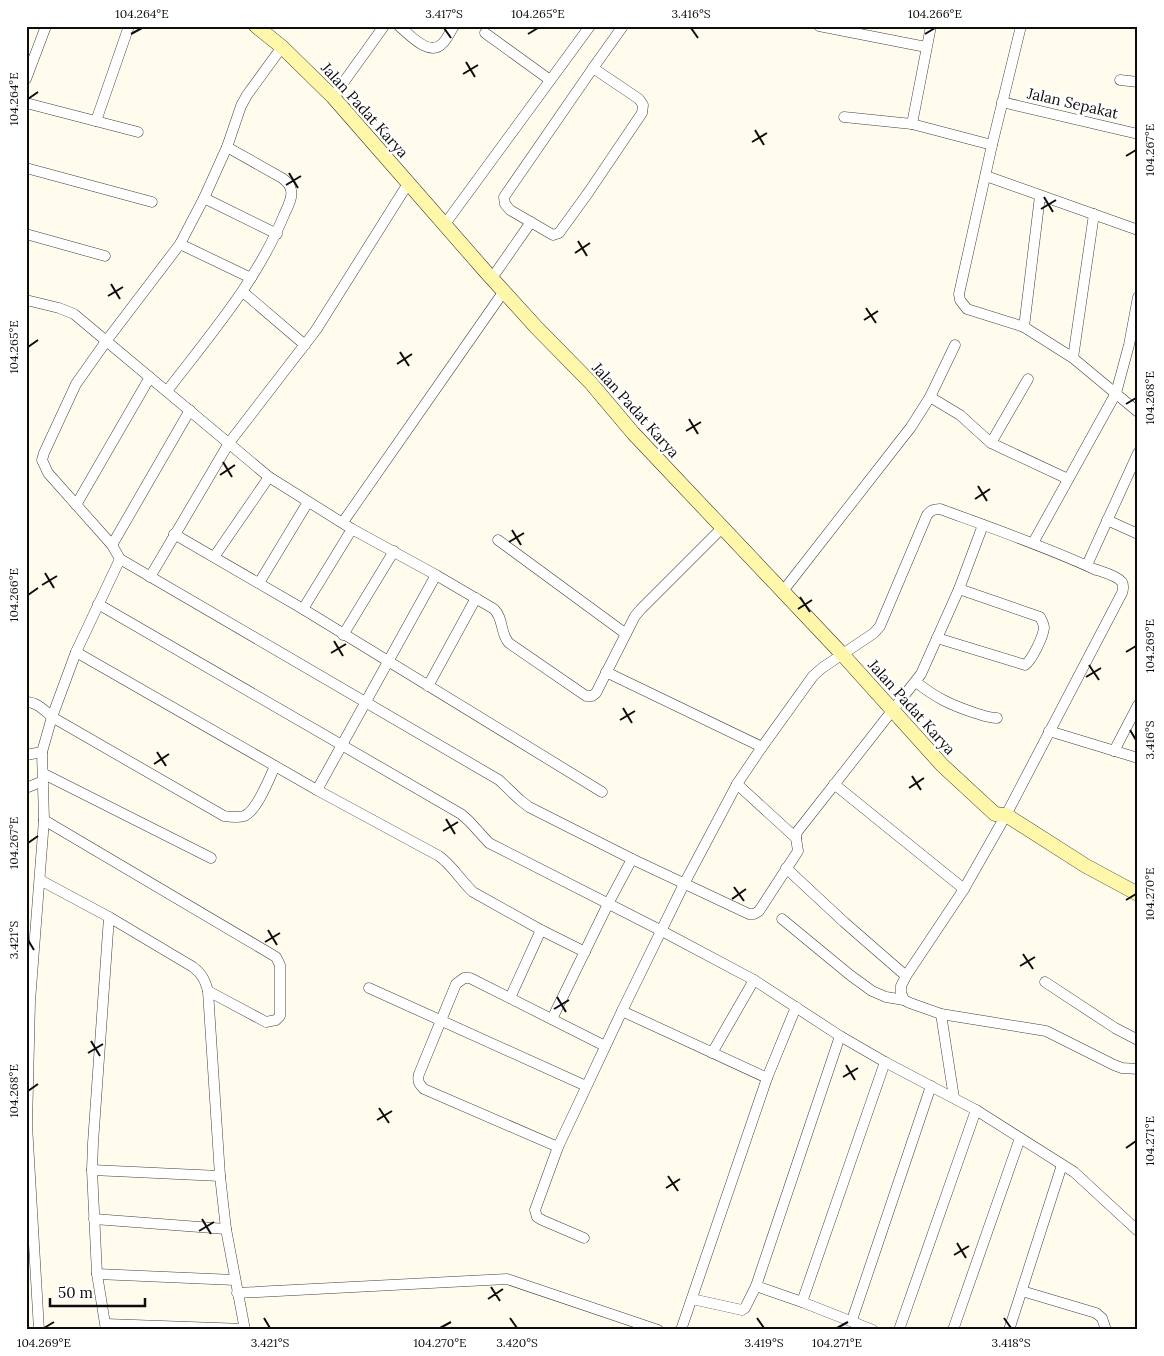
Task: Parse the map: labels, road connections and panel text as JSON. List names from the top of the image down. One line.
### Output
{"streets":{"street":["Jalan Sepakat","Jalan Padat Karya"]},"scale_bar":"50 m","coordinates":["104.264°E","3.417°S","104.265°E","3.416°S","104.266°E","104.267°E","104.268°E","104.269°E","104.270°E","3.421°S","104.271°E","3.420°S","3.419°S","3.418°S"]}
